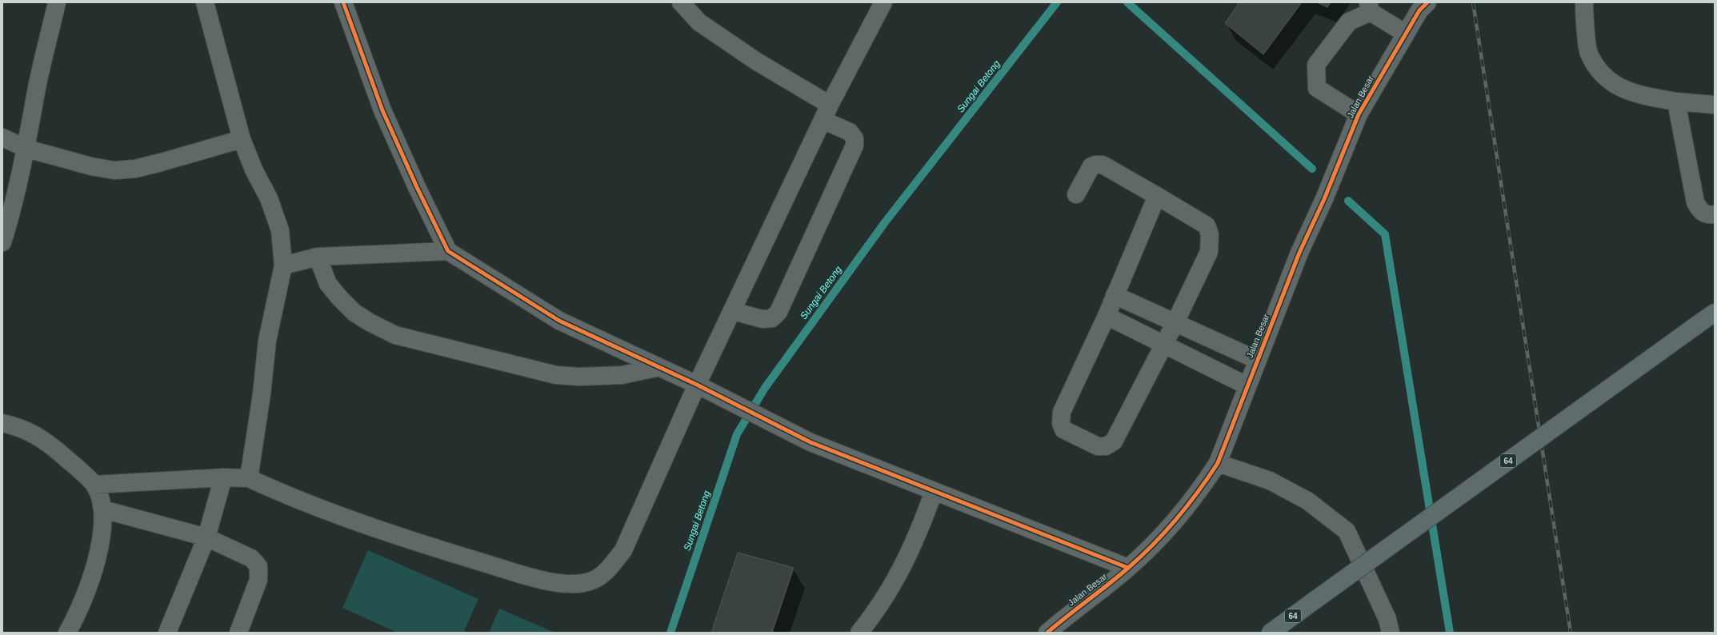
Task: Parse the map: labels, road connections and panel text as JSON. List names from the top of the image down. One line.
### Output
{"streets":{"main road":["64"],"street":["Jalan Besar"]},"water":["Sungai Betong"]}
